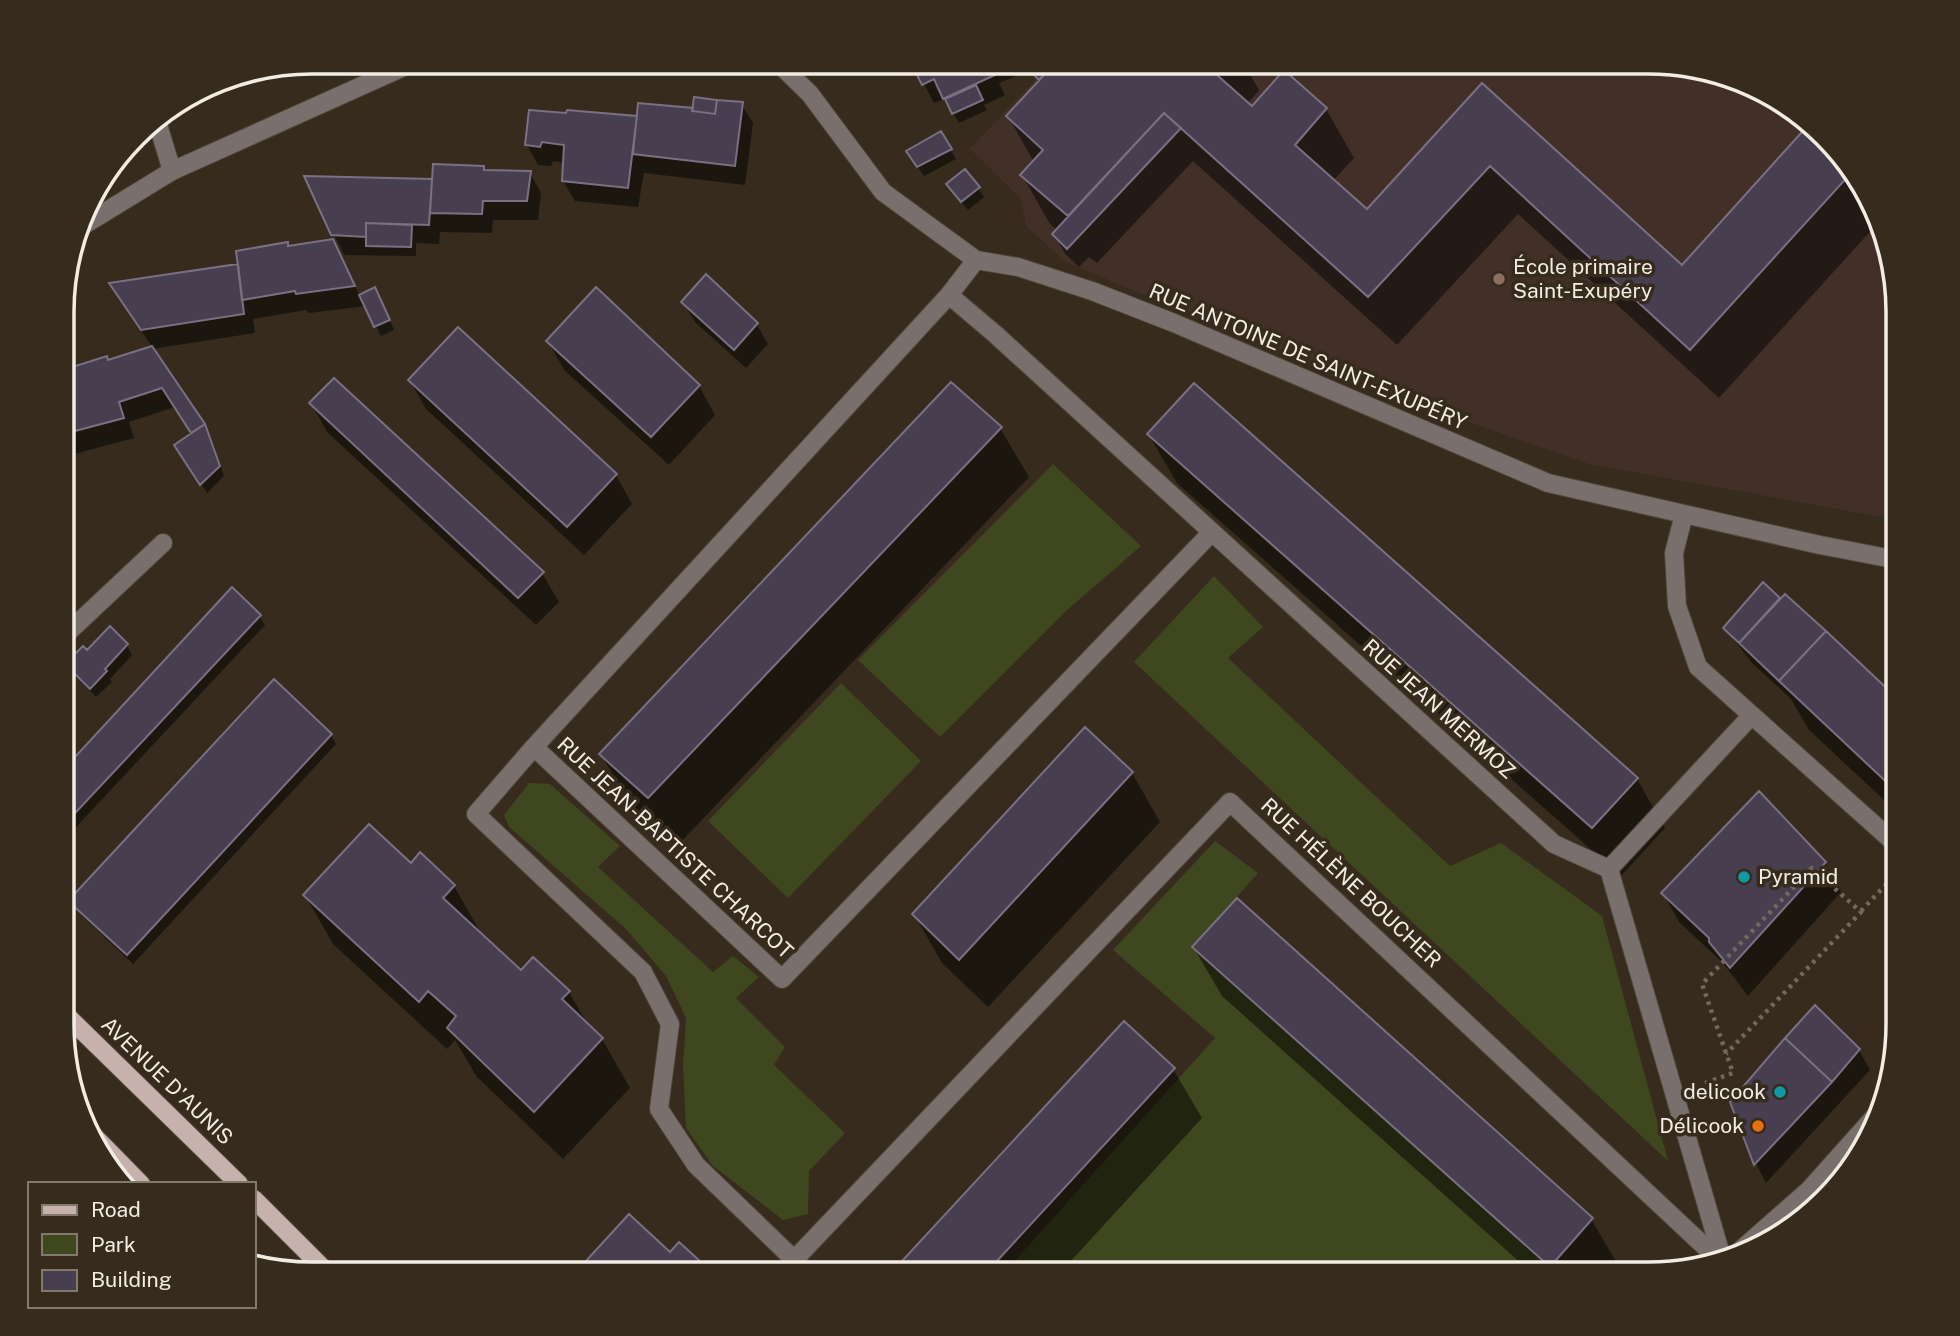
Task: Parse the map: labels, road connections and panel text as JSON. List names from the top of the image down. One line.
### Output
{"streets":{"main road":["AVENUE D'AUNIS"],"street":["RUE ANTOINE DE SAINT-EXUPÉRY","RUE JEAN MERMOZ","RUE JEAN-BAPTISTE CHARCOT","RUE HÉLÈNE BOUCHER"]},"crossings":[["RUE ANTOINE DE SAINT-EXUPÉRY","RUE JEAN-BAPTISTE CHARCOT"],["RUE JEAN MERMOZ","RUE JEAN-BAPTISTE CHARCOT"]],"places":["École primaire Saint-Exupéry","Pyramid","delicook","Délicook"],"legend":["Road","Park","Building"]}
